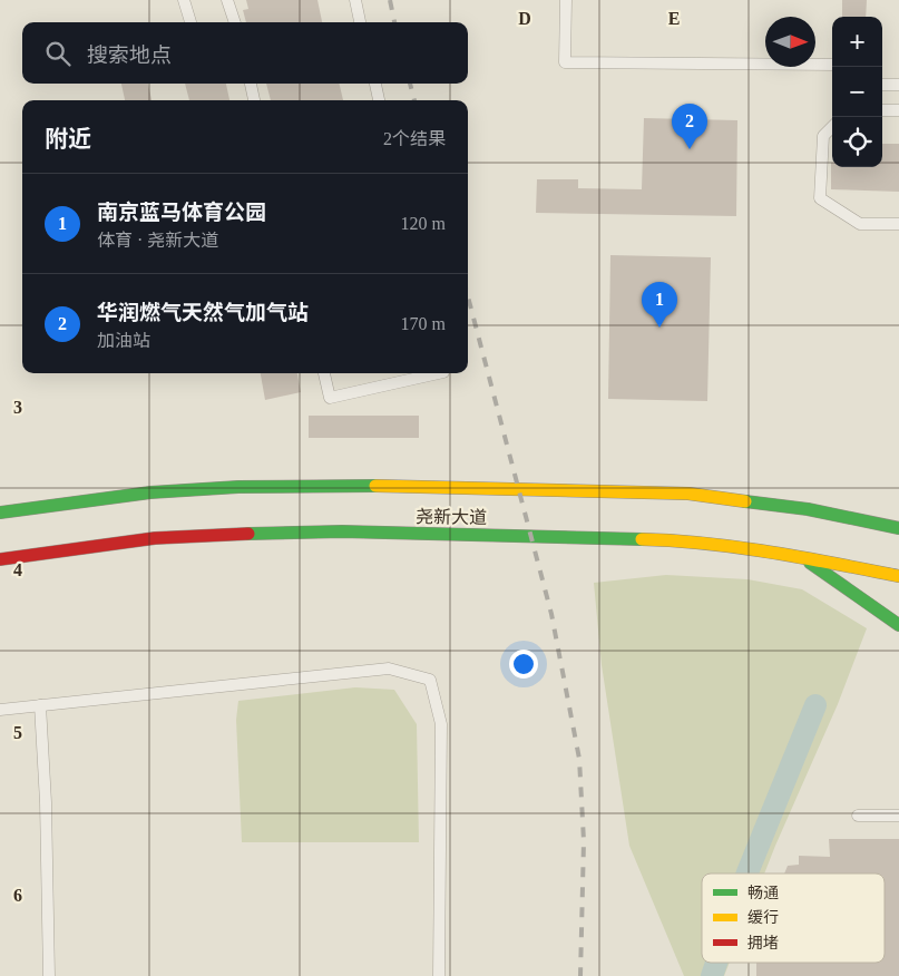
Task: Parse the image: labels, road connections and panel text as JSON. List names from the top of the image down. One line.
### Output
{"streets":{"main road":["尧新大道"]},"legend":["畅通","缓行","拥堵"],"north":"right","page":{"map_buttons":["+","−"],"search":"搜索地点","heading":["附近","2个结果"],"pins":["2","1"],"list":[{"mark":"1","name":"南京蓝马体育公园","note":"体育 · 尧新大道","value":"120 m"},{"mark":"2","name":"华润燃气天然气加气站","note":"加油站","value":"170 m"}]},"grid":{"columns":["D","E"],"rows":["3","4","5","6"]}}
